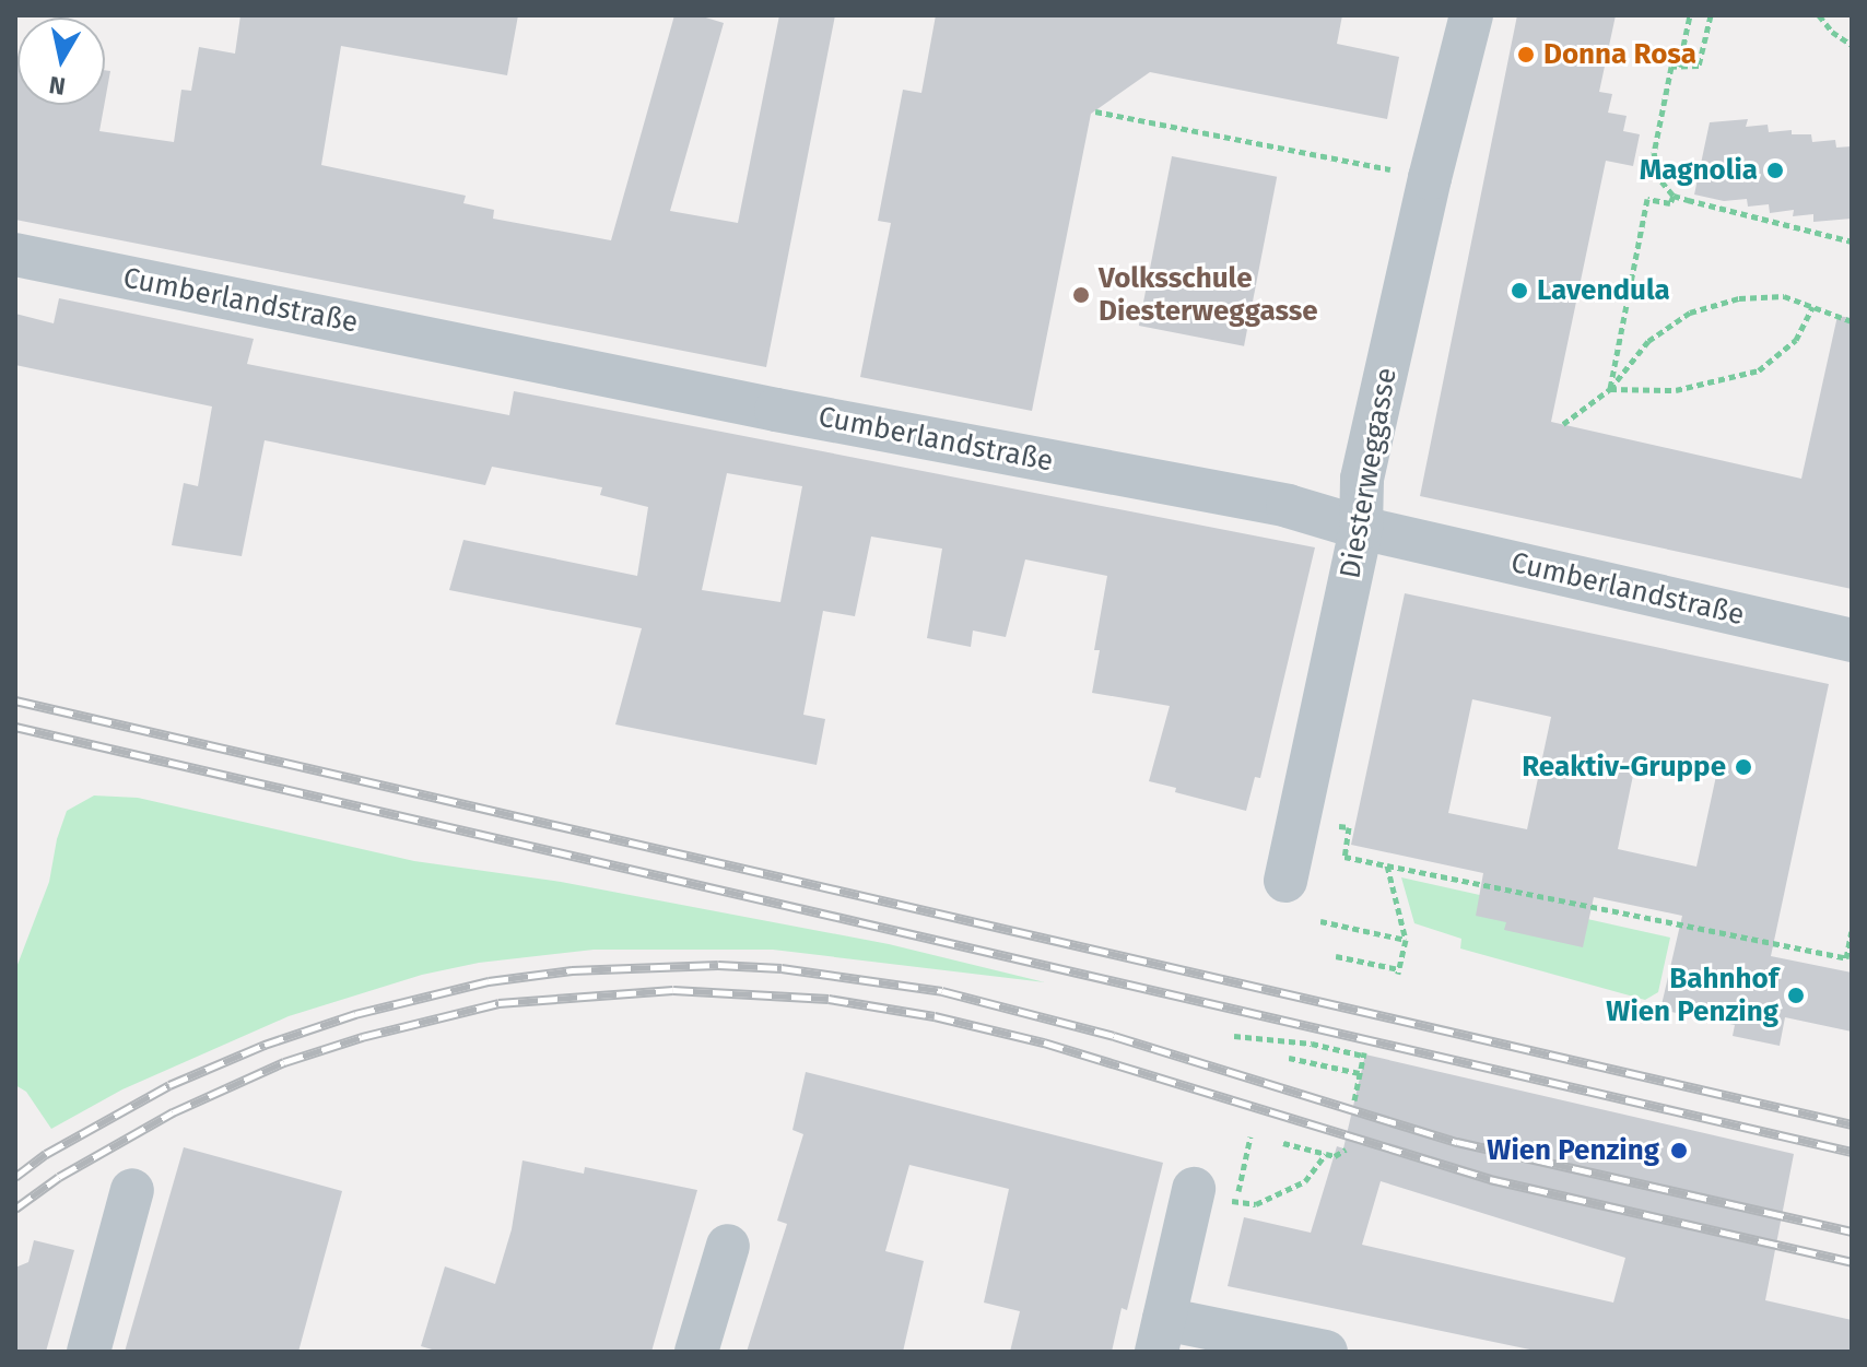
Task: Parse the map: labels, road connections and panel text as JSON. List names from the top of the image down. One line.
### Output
{"streets":{"street":["Cumberlandstraße","Diesterweggasse"]},"crossings":[["Cumberlandstraße","Diesterweggasse"]],"places":["Donna Rosa","Magnolia","Lavendula","Volksschule Diesterweggasse","Reaktiv-Gruppe","Bahnhof Wien Penzing","Wien Penzing"],"north":"bottom"}
